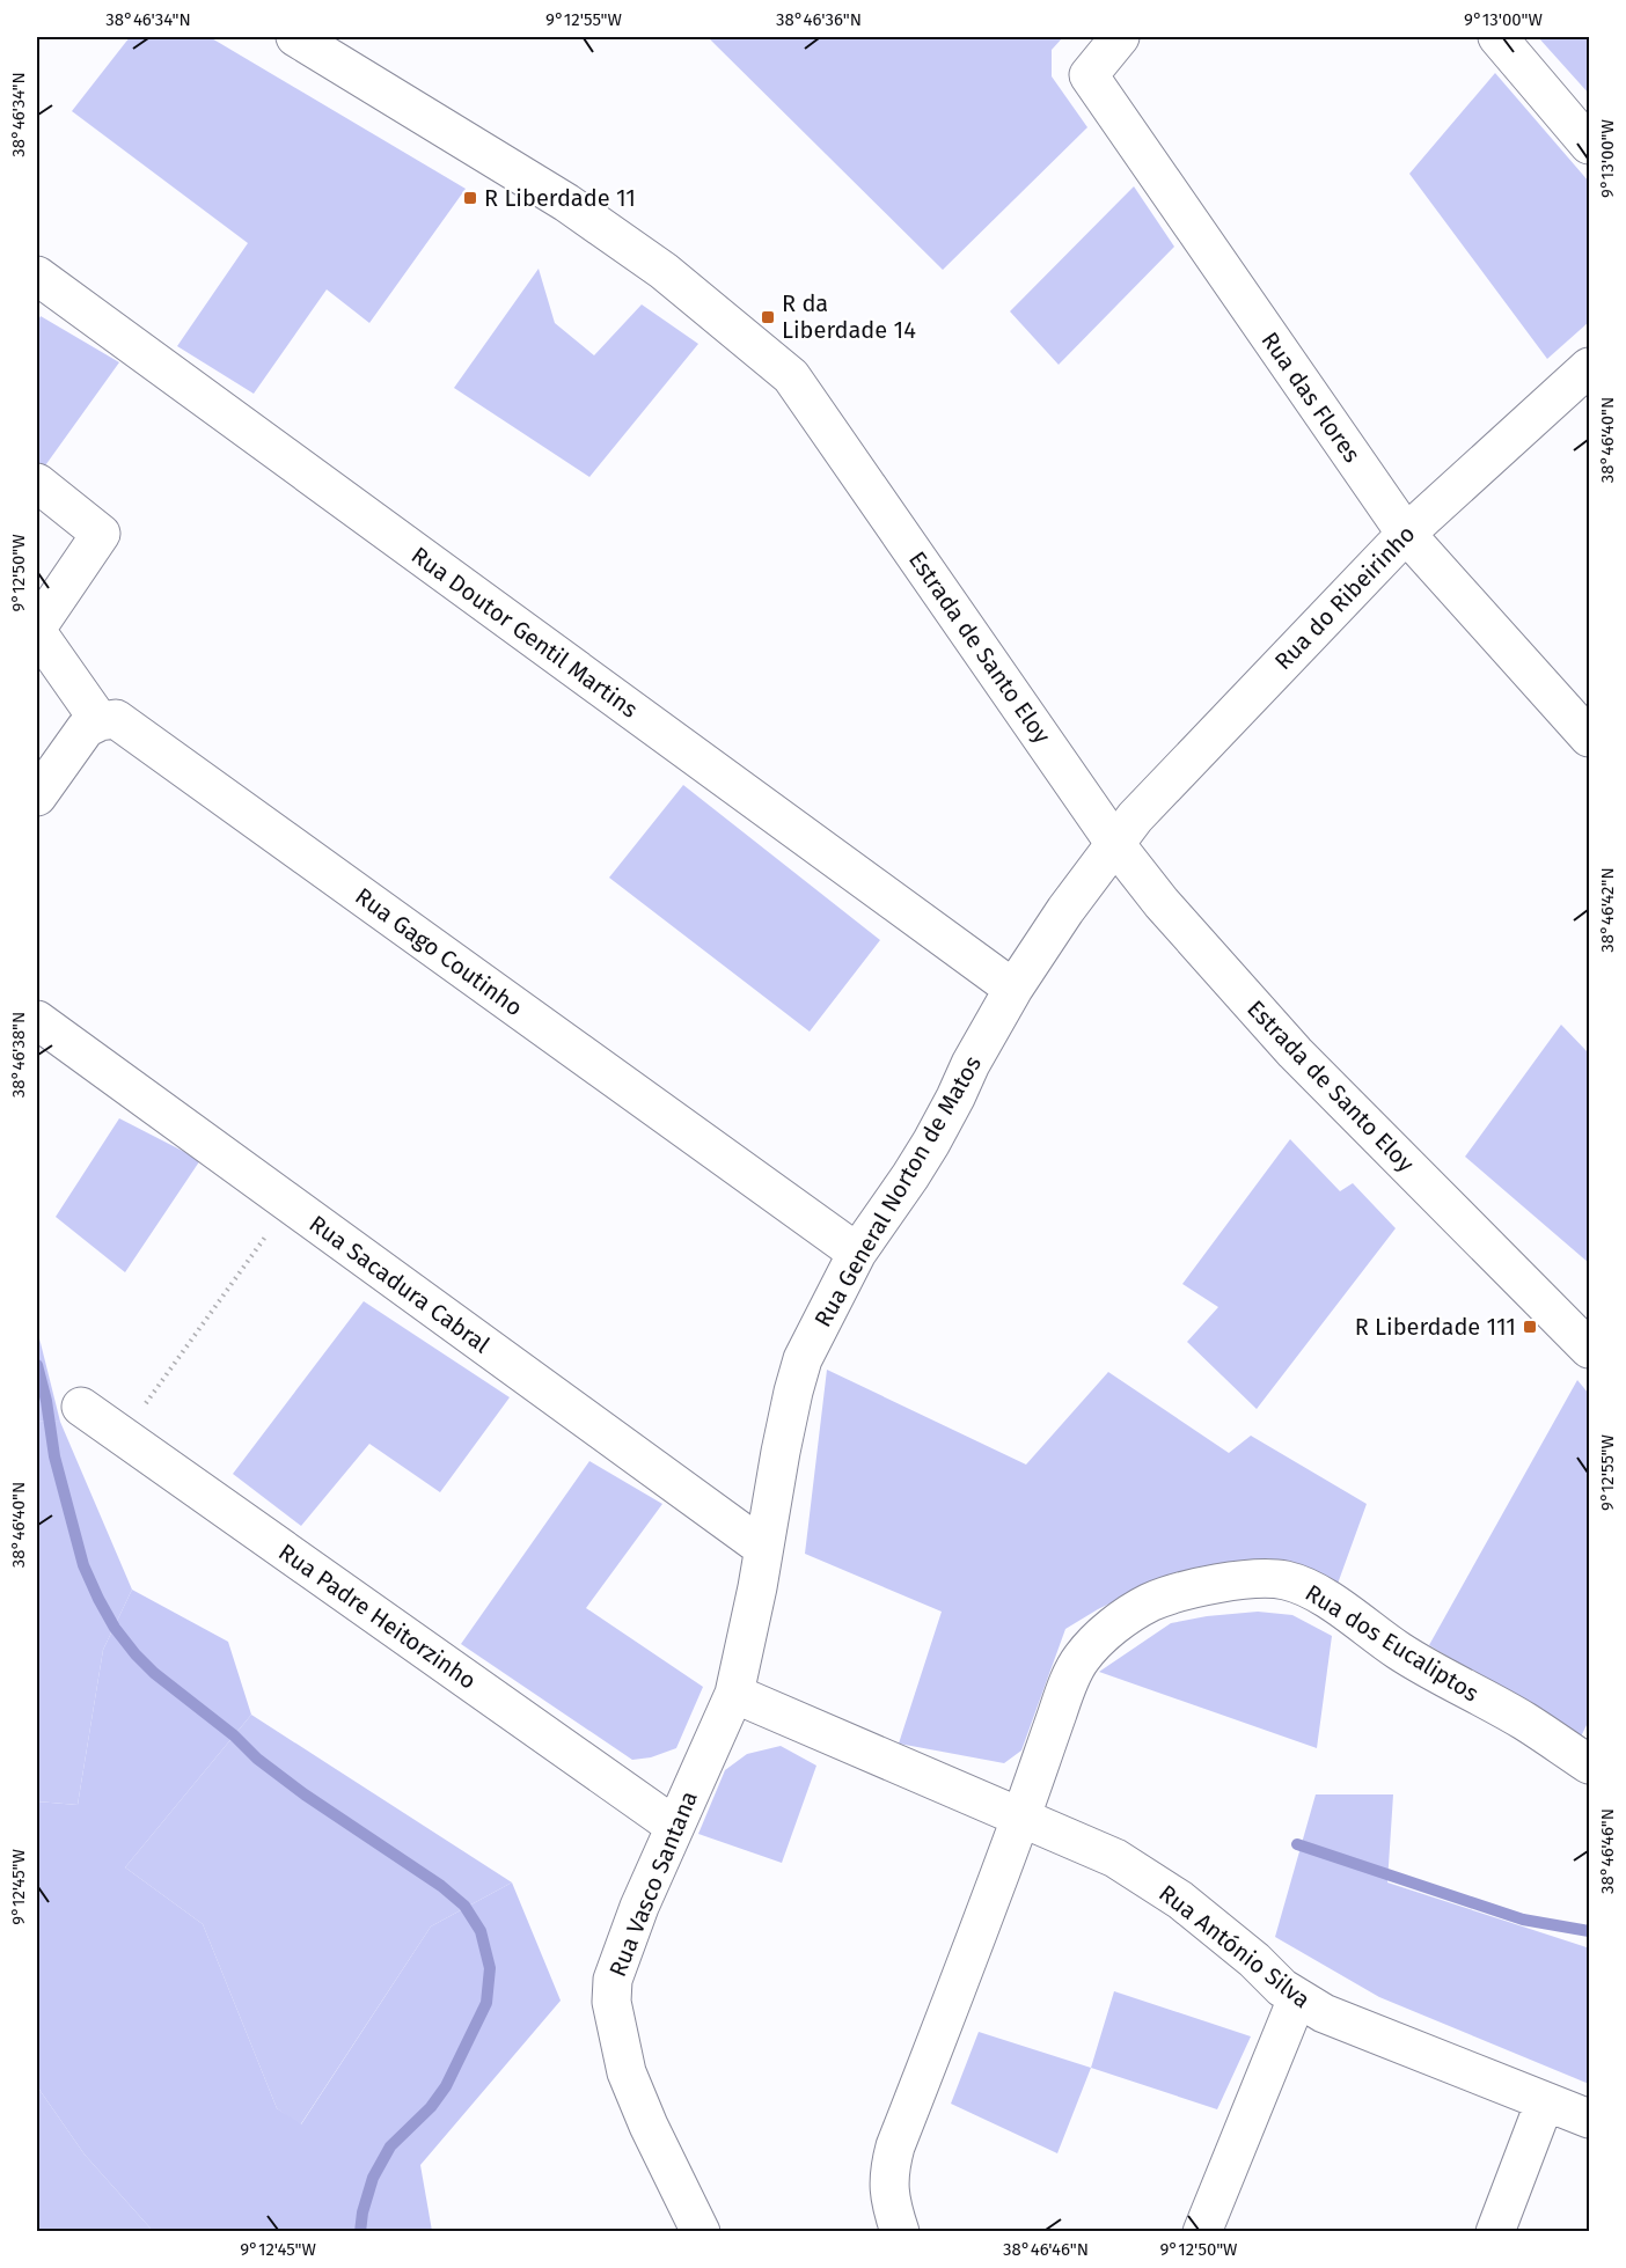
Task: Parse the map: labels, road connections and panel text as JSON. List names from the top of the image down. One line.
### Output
{"streets":{"street":["Rua das Flores","Rua do Ribeirinho","Rua Doutor Gentil Martins","Estrada de Santo Eloy","Rua Gago Coutinho","Rua General Norton de Matos","Rua Sacadura Cabral","Rua Padre Heitorzinho","Rua dos Eucaliptos","Rua Vasco Santana","Rua António Silva"]},"crossings":[["Rua das Flores","Rua do Ribeirinho"],["Rua do Ribeirinho","Estrada de Santo Eloy"],["Rua do Ribeirinho","Rua General Norton de Matos"],["Rua Doutor Gentil Martins","Rua General Norton de Matos"],["Estrada de Santo Eloy","Rua General Norton de Matos"],["Rua Gago Coutinho","Rua General Norton de Matos"],["Rua General Norton de Matos","Rua Sacadura Cabral"],["Rua General Norton de Matos","Rua Vasco Santana"],["Rua General Norton de Matos","Rua António Silva"],["Rua Padre Heitorzinho","Rua Vasco Santana"],["Rua dos Eucaliptos","Rua António Silva"],["Rua Vasco Santana","Rua António Silva"]],"places":{"transit":["R Liberdade 11","R da Liberdade 14","R Liberdade 111"]},"coordinates":["38°46'34\"N","9°12'55\"W","38°46'36\"N","9°13'00\"W","38°46'40\"N","9°12'50\"W","38°46'42\"N","38°46'38\"N","38°46'46\"N","9°12'45\"W"]}
